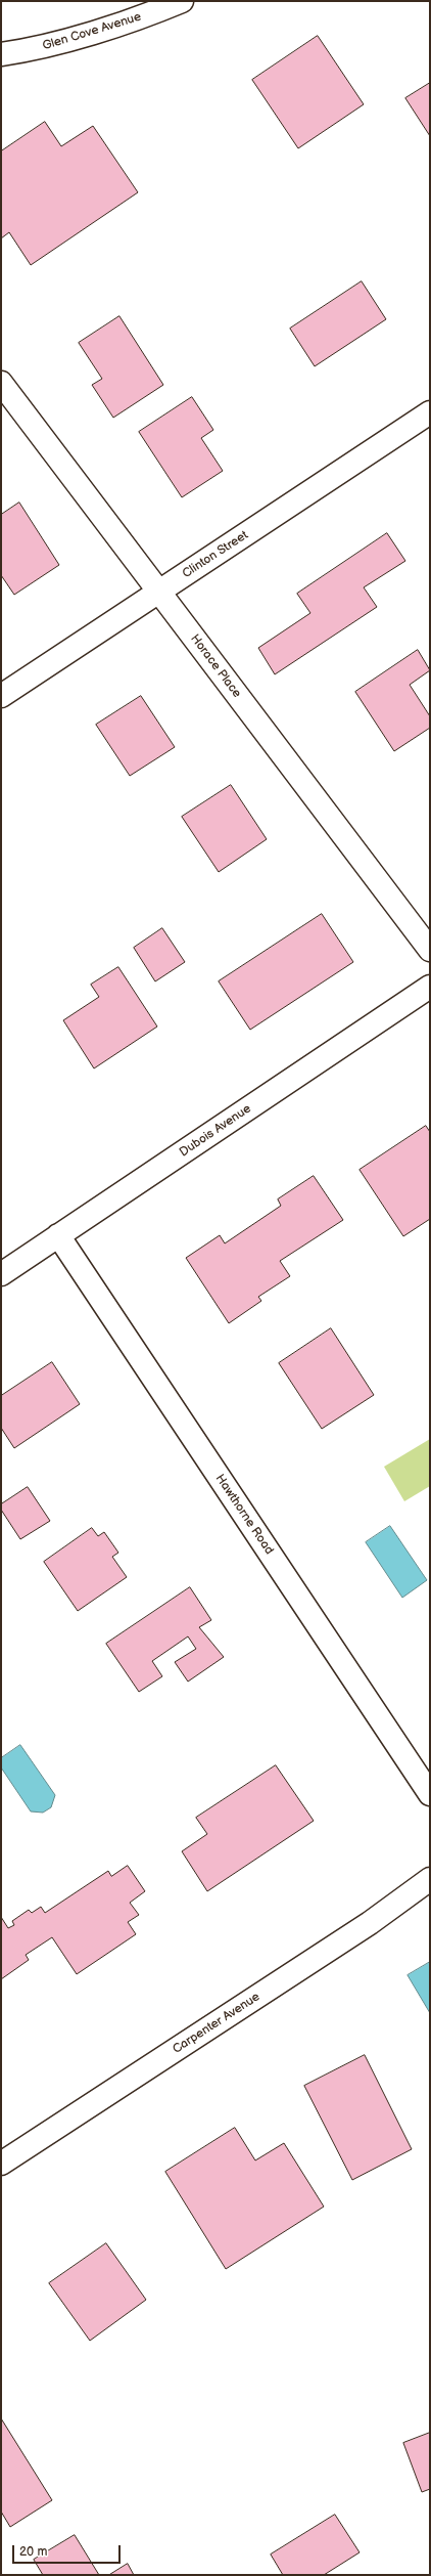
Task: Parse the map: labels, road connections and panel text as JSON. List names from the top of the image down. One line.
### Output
{"streets":{"street":["Glen Cove Avenue","Clinton Street","Horace Place","Dubois Avenue","Hawthorne Road","Carpenter Avenue"]},"crossings":[["Clinton Street","Horace Place"],["Dubois Avenue","Hawthorne Road"]],"scale_bar":"20 m"}
